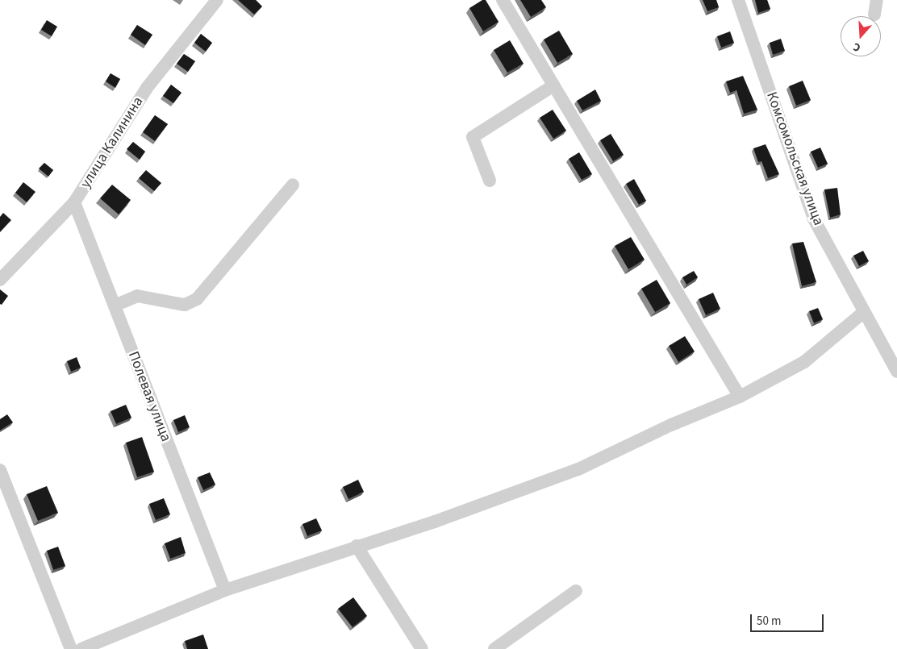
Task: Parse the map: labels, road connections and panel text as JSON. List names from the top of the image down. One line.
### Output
{"streets":{"street":["улица Калинина","Комсомольская улица","Полевая улица"]},"crossings":[["улица Калинина","Полевая улица"]],"scale_bar":"50 m","north":"bottom"}
